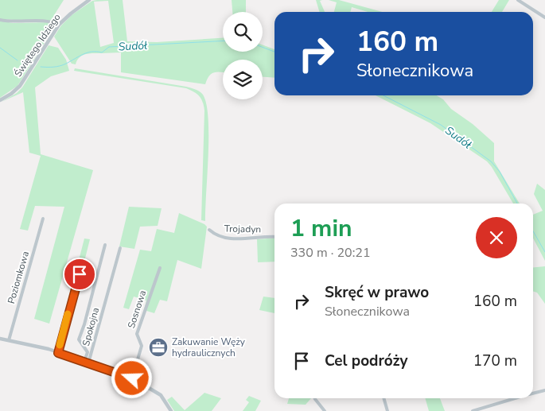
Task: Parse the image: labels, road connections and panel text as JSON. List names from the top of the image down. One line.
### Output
{"streets":{"street":["Świętego Idziego","Trojadyn","Poziomkowa","Sosnowa","Spokojna"]},"water":["Sudół"],"places":{"office":["Zakuwanie Węży hydraulicznych"]},"page":{"turn":["160 m","Słonecznikowa"],"heading":["1 min","330 m · 20:21"],"list":[{"name":"Skręć w prawo","note":"Słonecznikowa","value":"160 m"},{"name":"Cel podróży","value":"170 m"}]}}
